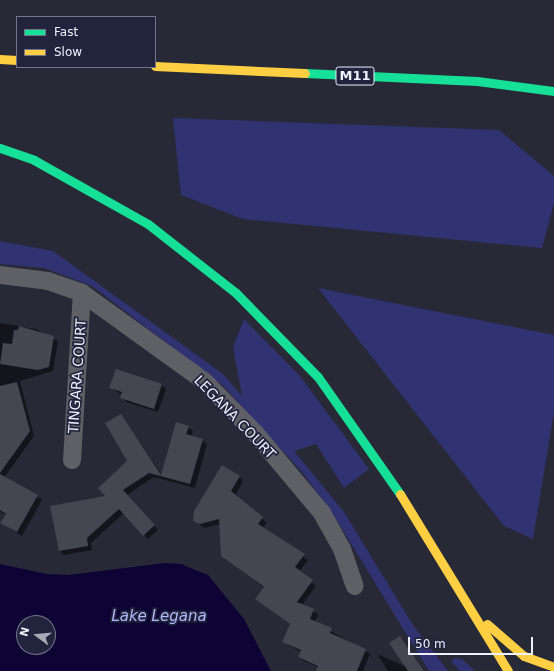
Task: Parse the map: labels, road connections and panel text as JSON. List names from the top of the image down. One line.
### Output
{"streets":{"highway":["M11"],"street":["TINGARA COURT","LEGANA COURT"]},"crossings":[["TINGARA COURT","LEGANA COURT"]],"water":["Lake Legana"],"legend":["Fast","Slow"],"scale_bar":"50 m","north":"left"}
